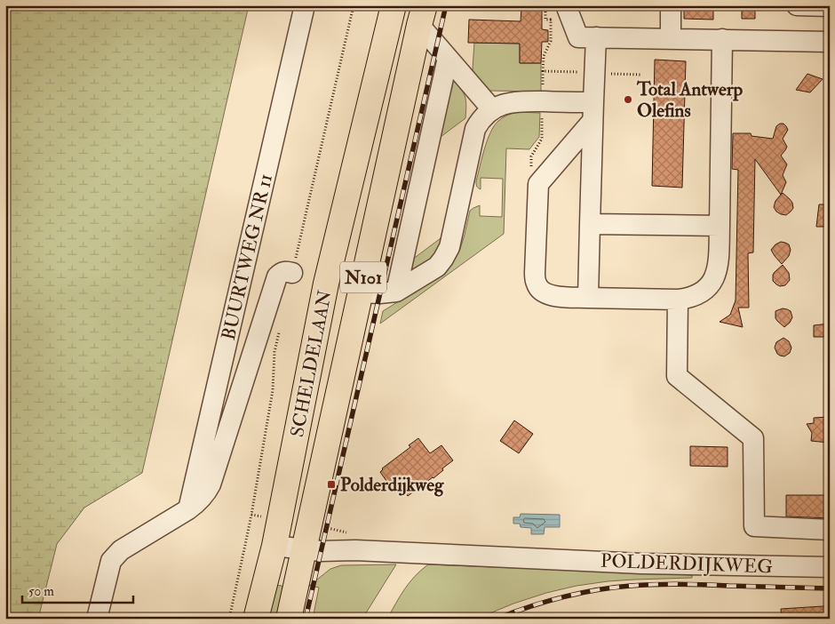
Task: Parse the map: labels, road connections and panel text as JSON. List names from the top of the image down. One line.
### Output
{"streets":{"main road":["N101","SCHELDELAAN"],"street":["BUURTWEG NR 11","POLDERDIJKWEG"]},"crossings":[["BUURTWEG NR 11","SCHELDELAAN"],["SCHELDELAAN","POLDERDIJKWEG"]],"places":{"other":["Total Antwerp Olefins"],"transit":["Polderdijkweg"]},"scale_bar":"50 m"}
